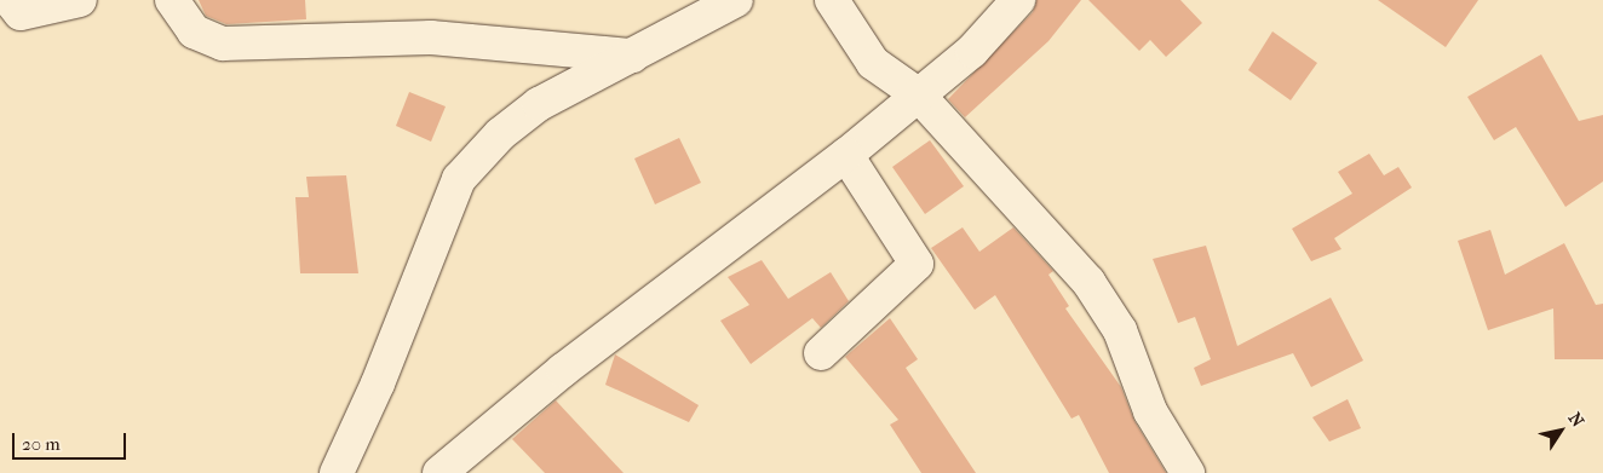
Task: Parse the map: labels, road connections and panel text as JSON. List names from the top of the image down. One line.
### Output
{"scale_bar":"20 m","north":"top right"}
